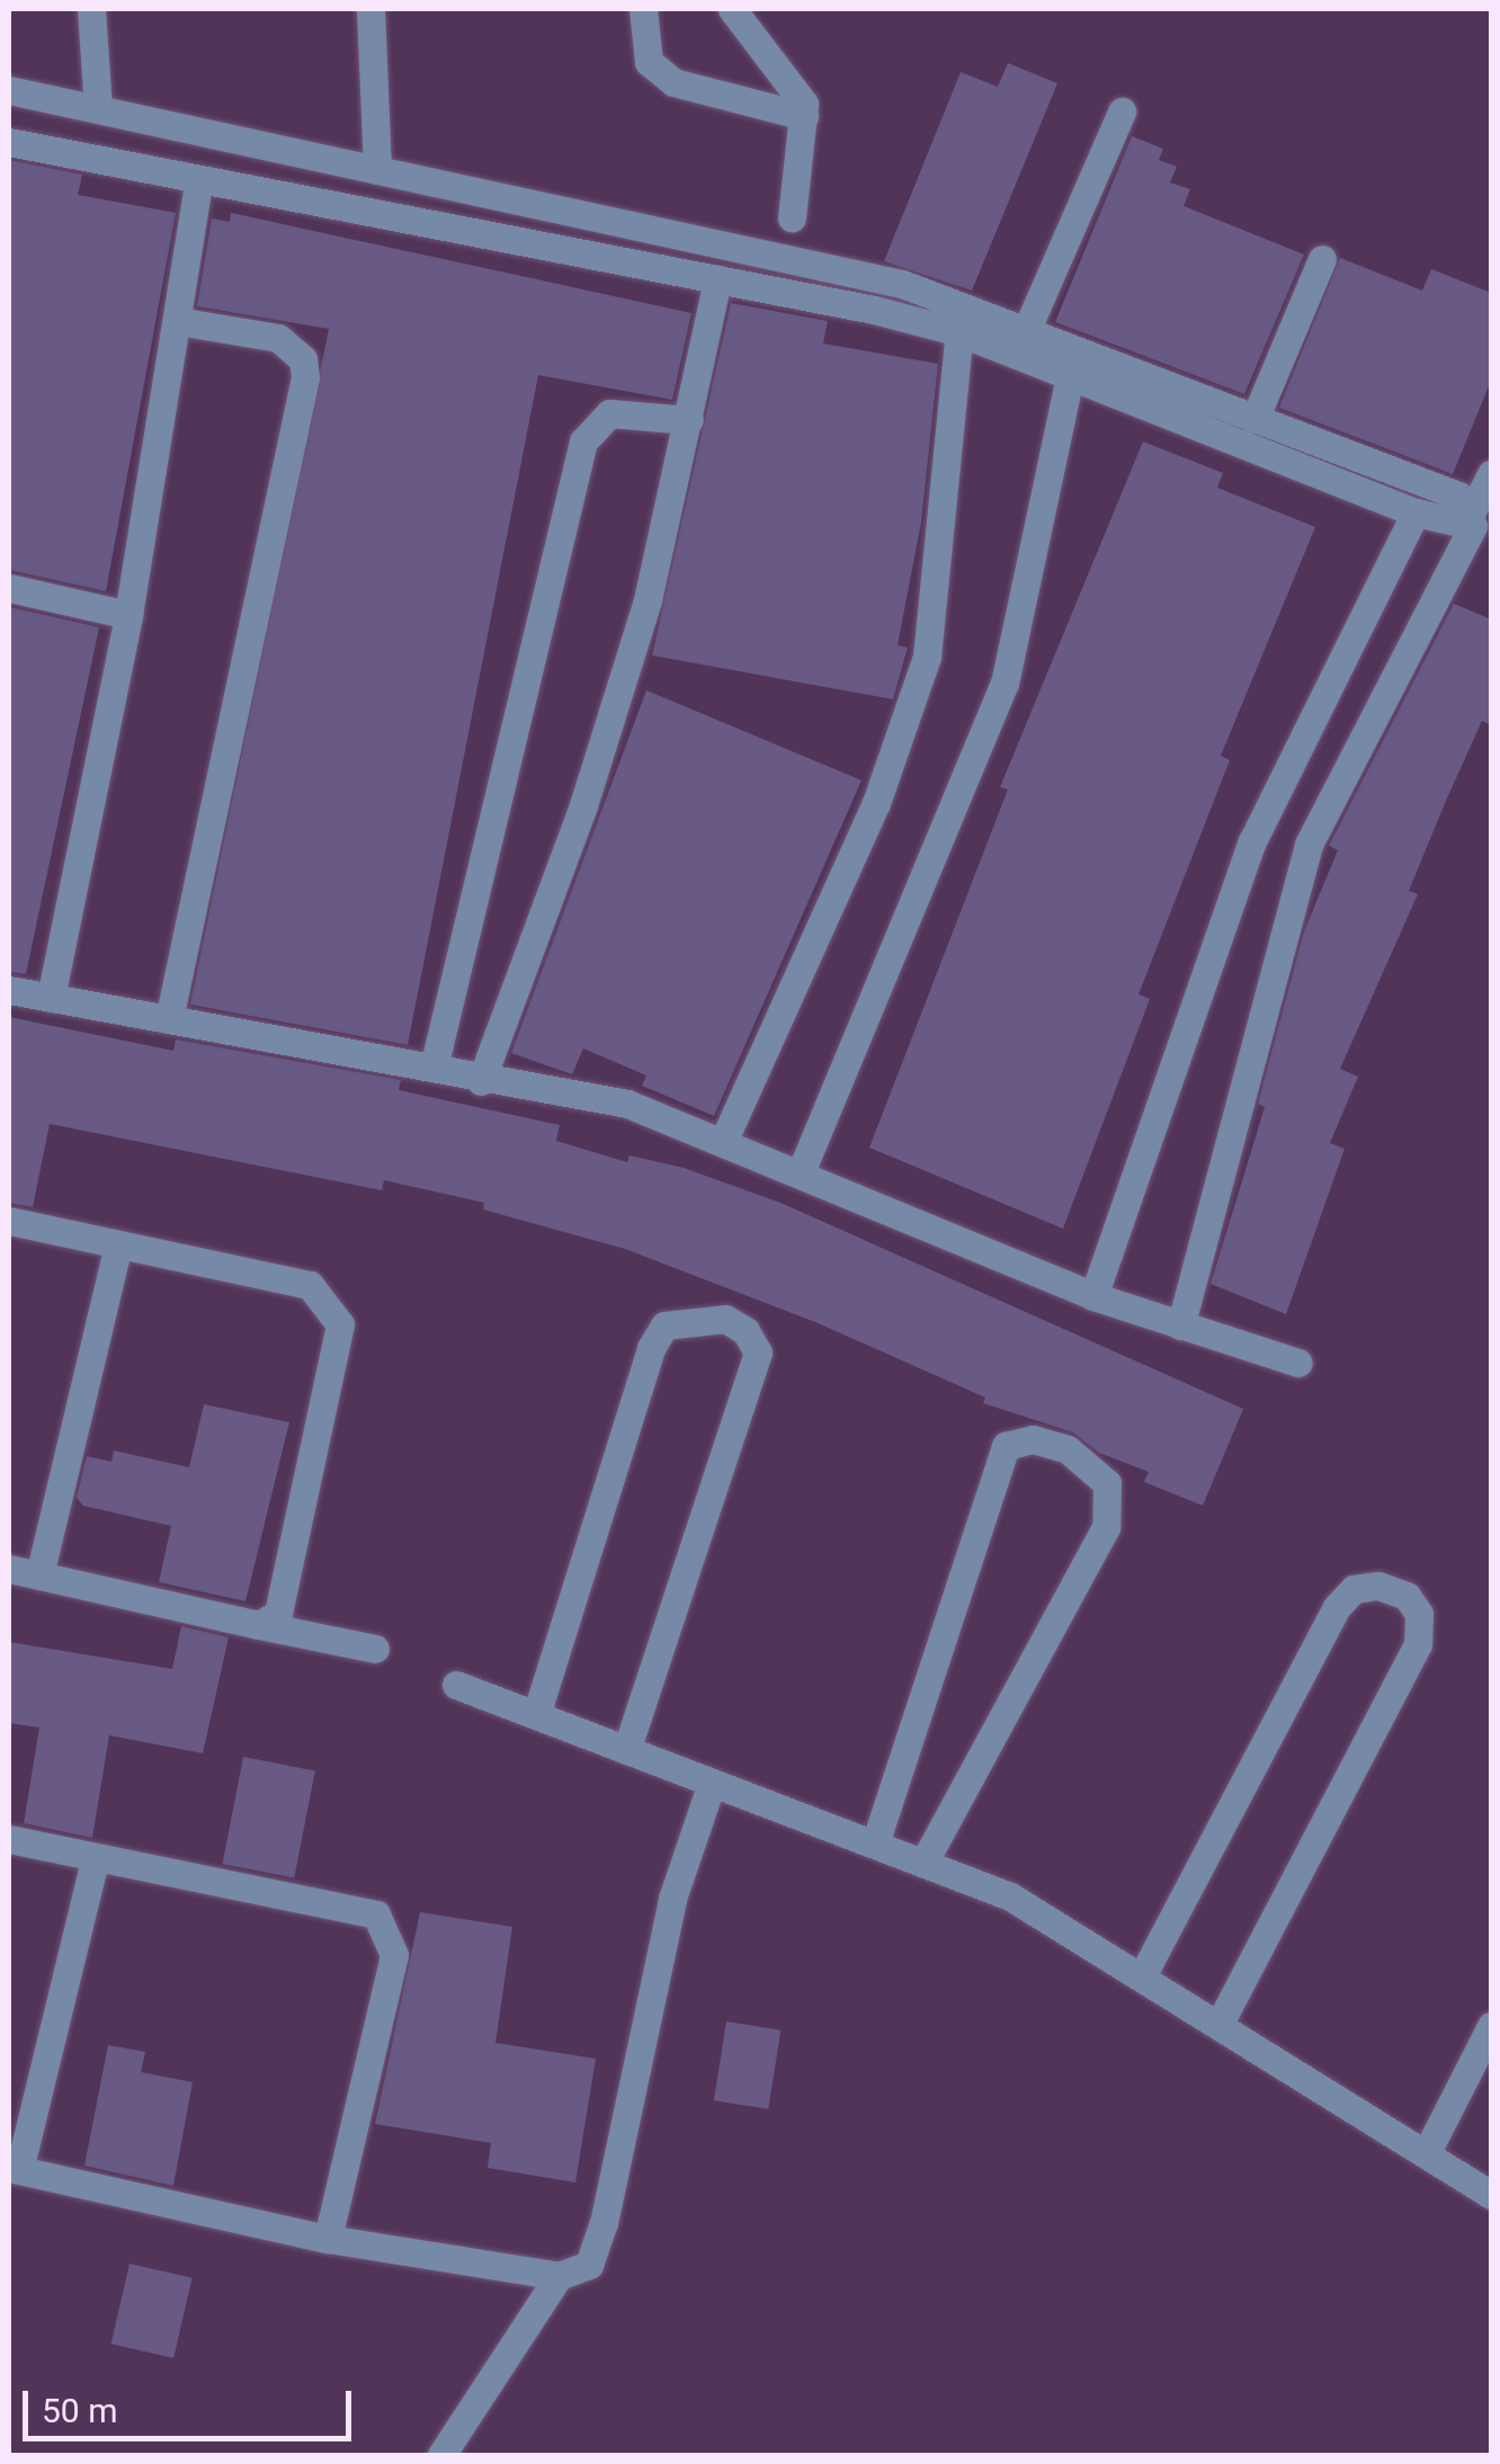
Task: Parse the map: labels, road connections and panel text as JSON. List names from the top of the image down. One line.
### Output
{"scale_bar":"50 m"}
